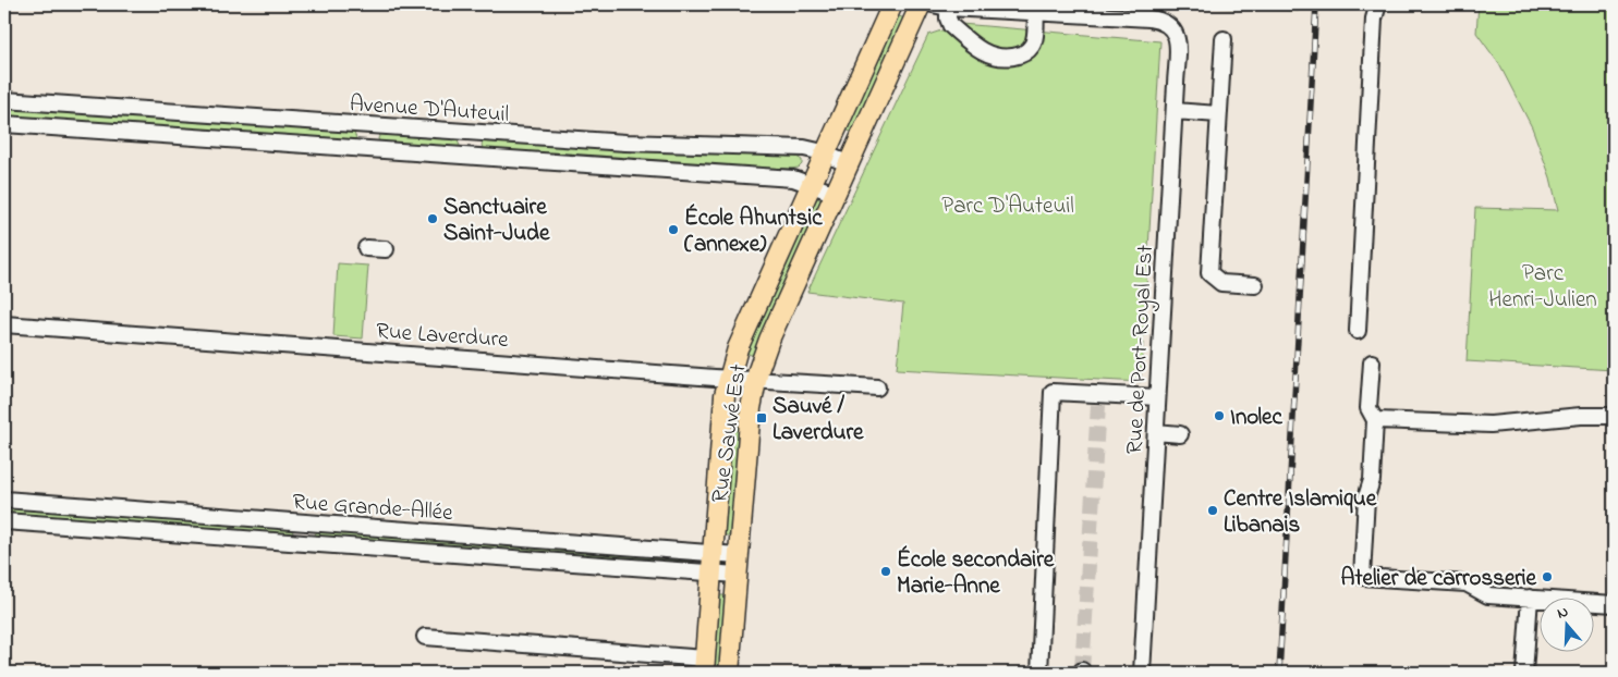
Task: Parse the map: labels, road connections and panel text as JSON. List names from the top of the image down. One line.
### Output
{"streets":{"main road":["Rue Sauvé Est"],"street":["Avenue D'Auteuil","Rue Laverdure","Rue de Port-Royal Est","Rue Grande-Allée"]},"crossings":[["Avenue D'Auteuil","Rue Sauvé Est"],["Rue Laverdure","Rue Sauvé Est"],["Rue Sauvé Est","Rue Grande-Allée"]],"parks":["Parc D'Auteuil","Parc Henri-Julien"],"places":{"other":["Sanctuaire Saint-Jude","École Ahuntsic (annexe)","Inolec","Centre Islamique Libanais","École secondaire Marie-Anne","Atelier de carrosserie"],"transit":["Sauvé / Laverdure"]},"north":"top"}
